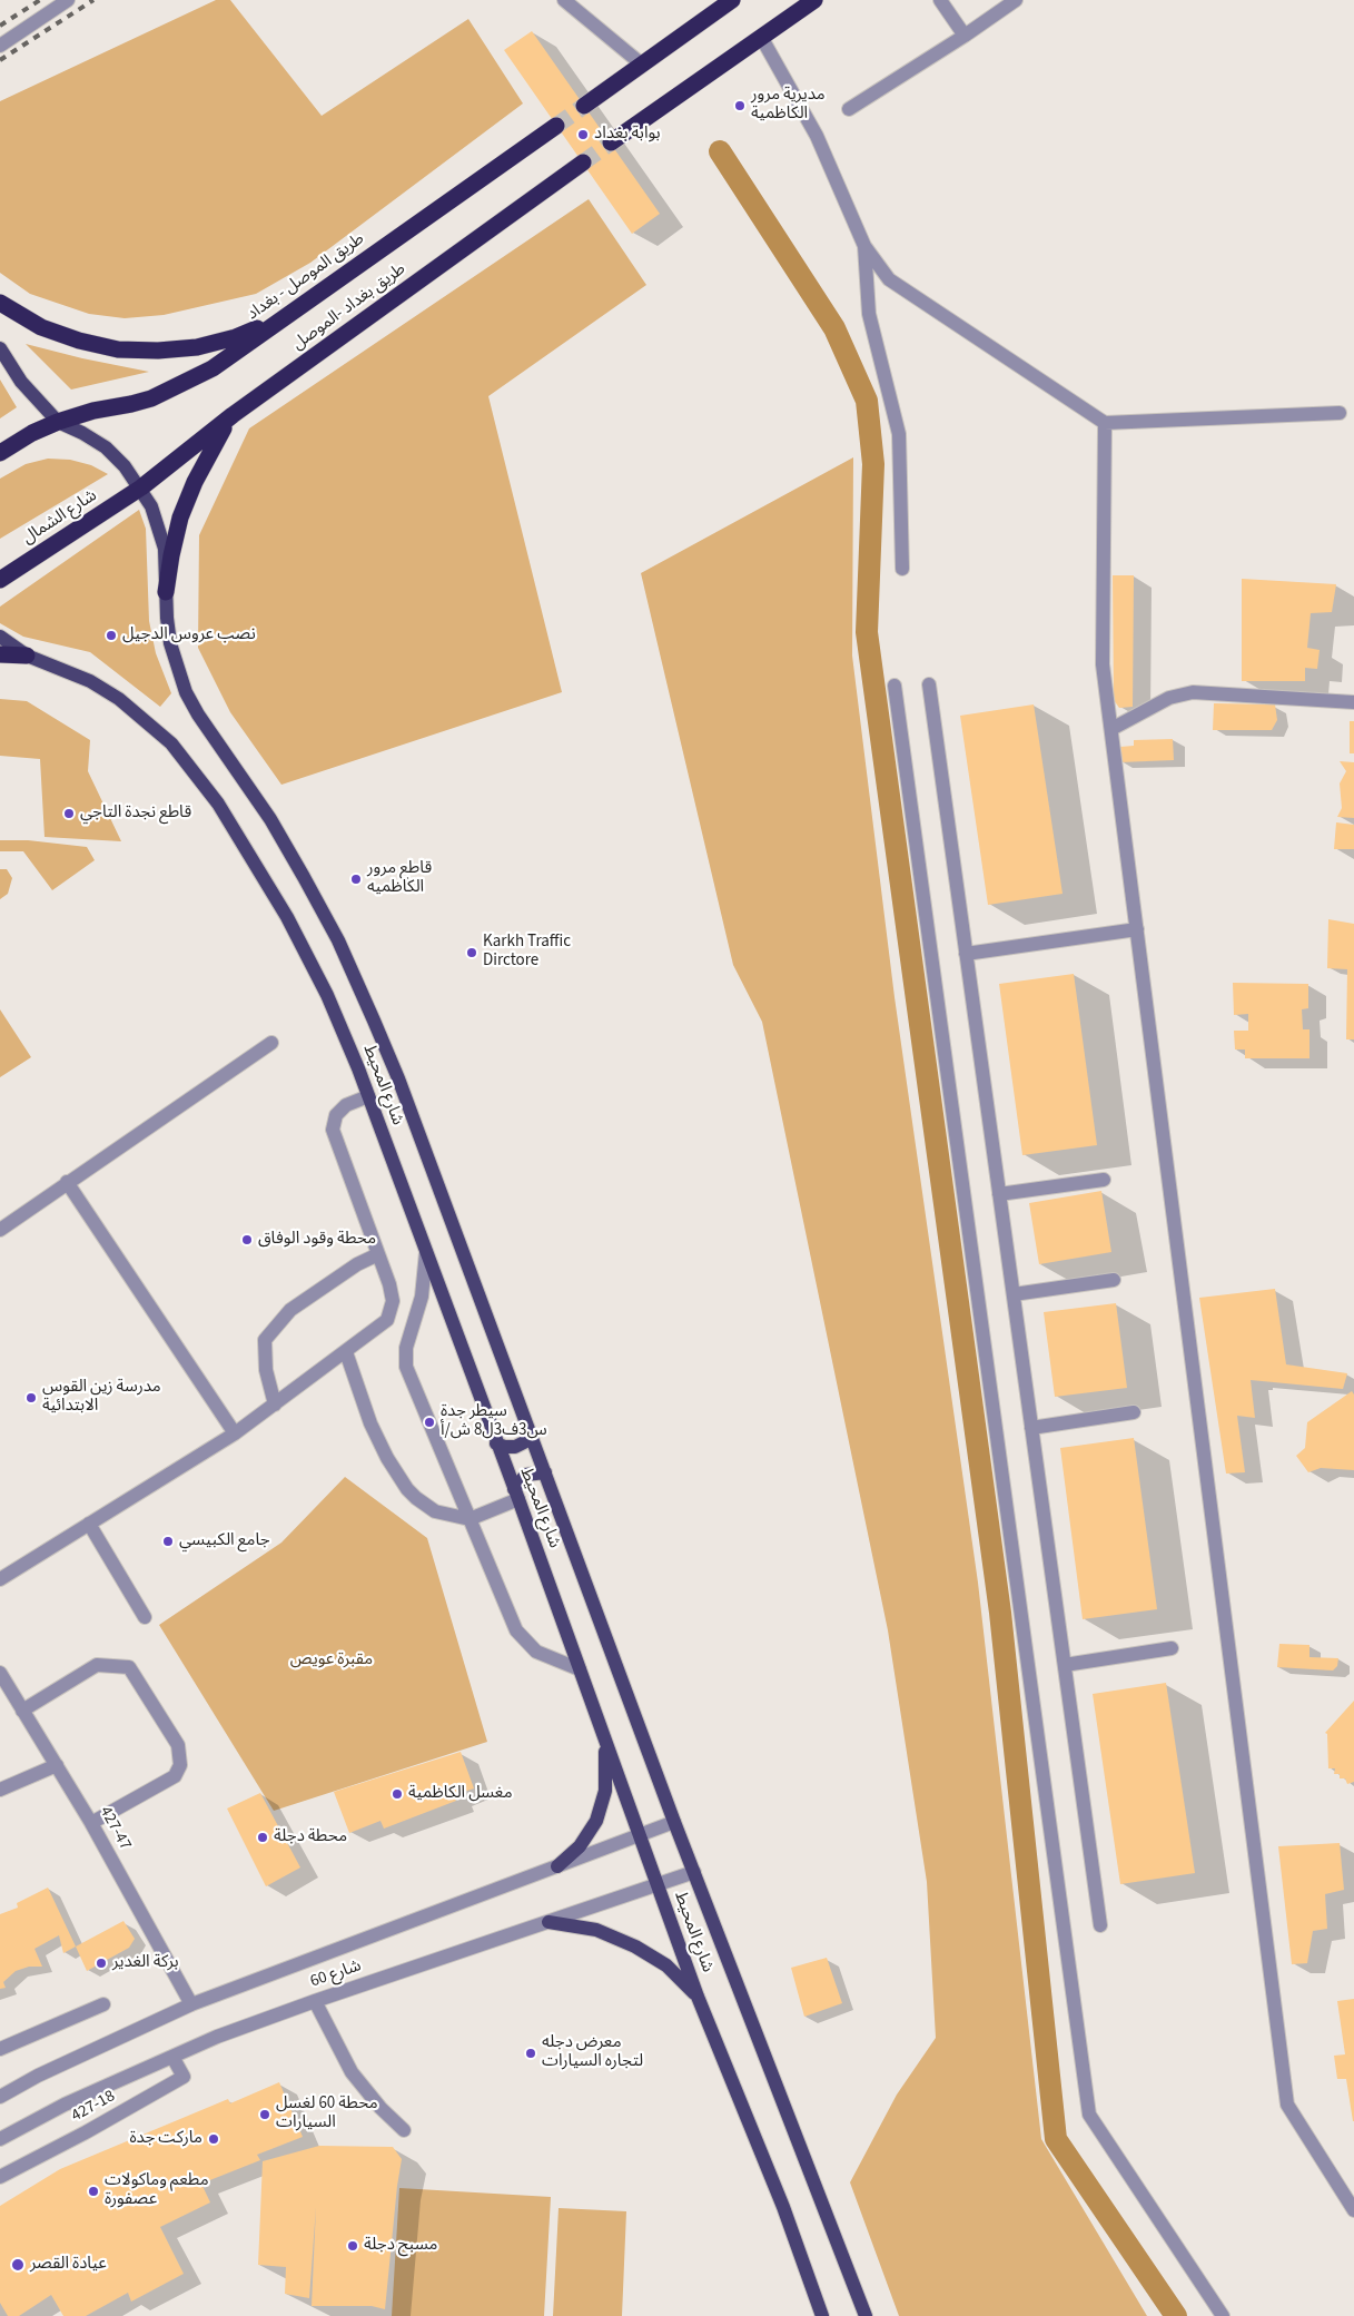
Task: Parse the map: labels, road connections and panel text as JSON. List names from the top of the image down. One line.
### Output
{"streets":{"highway":["طريق الموصل - بغداد","طريق بغداد -الموصل","شارع الشمال"],"main road":["شارع المحيط"],"street":["427-47","شارع 60","427-18"]},"crossings":[["طريق الموصل - بغداد","شارع المحيط"],["طريق بغداد -الموصل","شارع الشمال"],["طريق بغداد -الموصل","شارع المحيط"],["شارع الشمال","شارع المحيط"],["شارع المحيط","شارع 60"],["427-47","شارع 60"],["شارع 60","427-18"]],"parks":["مقبرة عويص"],"places":["مديرية مرور الكاظمية","بوابة بغداد","نصب عروس الدجيل","قاطع نجدة التاجي","قاطع مرور الكاظميه","Karkh Traffic Dirctore","محطة وقود الوفاق","مدرسة زين القوس الابتدائية","سيطر جدة س3ف3ل8 ش/أ","جامع الكبيسي","مغسل الكاظمية","محطة دجلة","بركة الغدير","معرض دجله لتجاره السيارات","محطة 60 لغسل السيارات","ماركت جدة","مطعم وماكولات عصفورة","مسبح دجلة","عيادة القصر"]}
